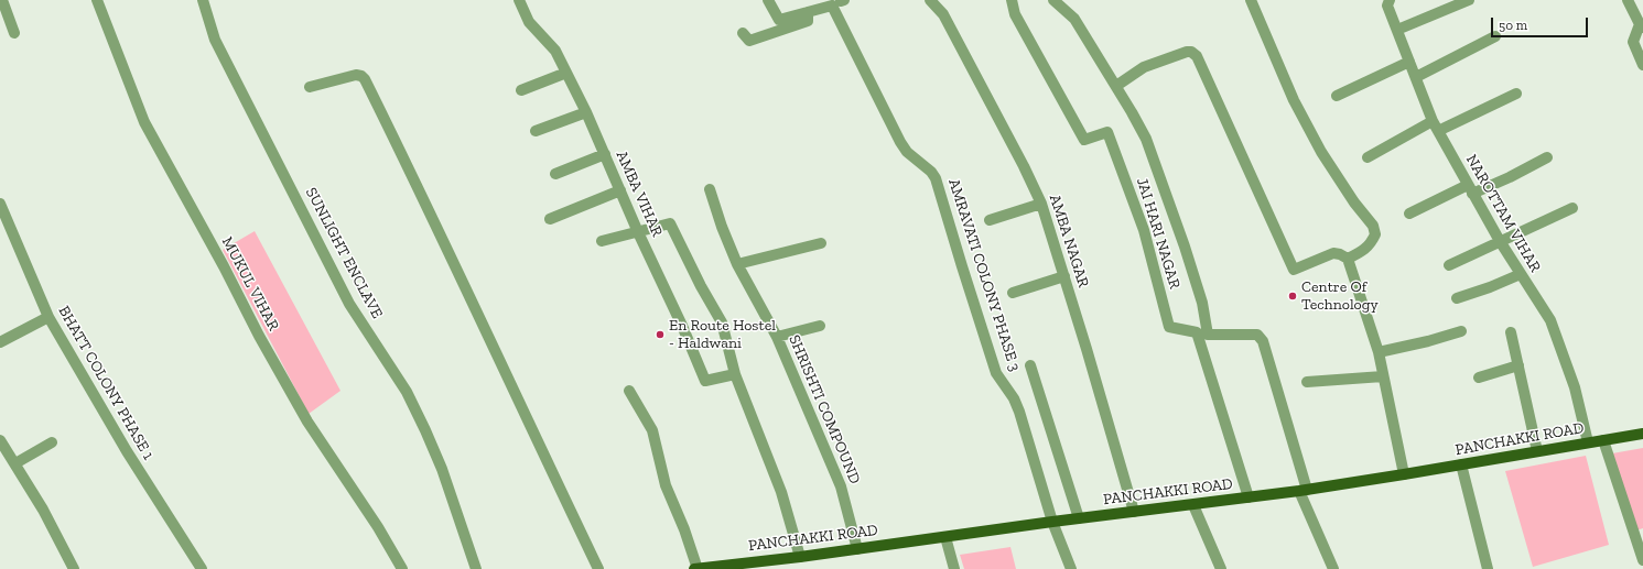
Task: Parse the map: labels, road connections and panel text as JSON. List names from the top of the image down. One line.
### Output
{"streets":{"main road":["PANCHAKKI ROAD"],"street":["AMBA VIHAR","NAROTTAM VIHAR","JAI HARI NAGAR","AMBA NAGAR","SUNLIGHT ENCLAVE","AMRAVATI COLONY PHASE 3","MUKUL VIHAR","BHATT COLONY PHASE 1","SHRISHTI COMPOUND"]},"crossings":[["NAROTTAM VIHAR","PANCHAKKI ROAD"],["AMBA NAGAR","PANCHAKKI ROAD"],["AMRAVATI COLONY PHASE 3","PANCHAKKI ROAD"],["SHRISHTI COMPOUND","PANCHAKKI ROAD"]],"places":["Centre Of Technology","En Route Hostel - Haldwani"],"scale_bar":"50 m"}
